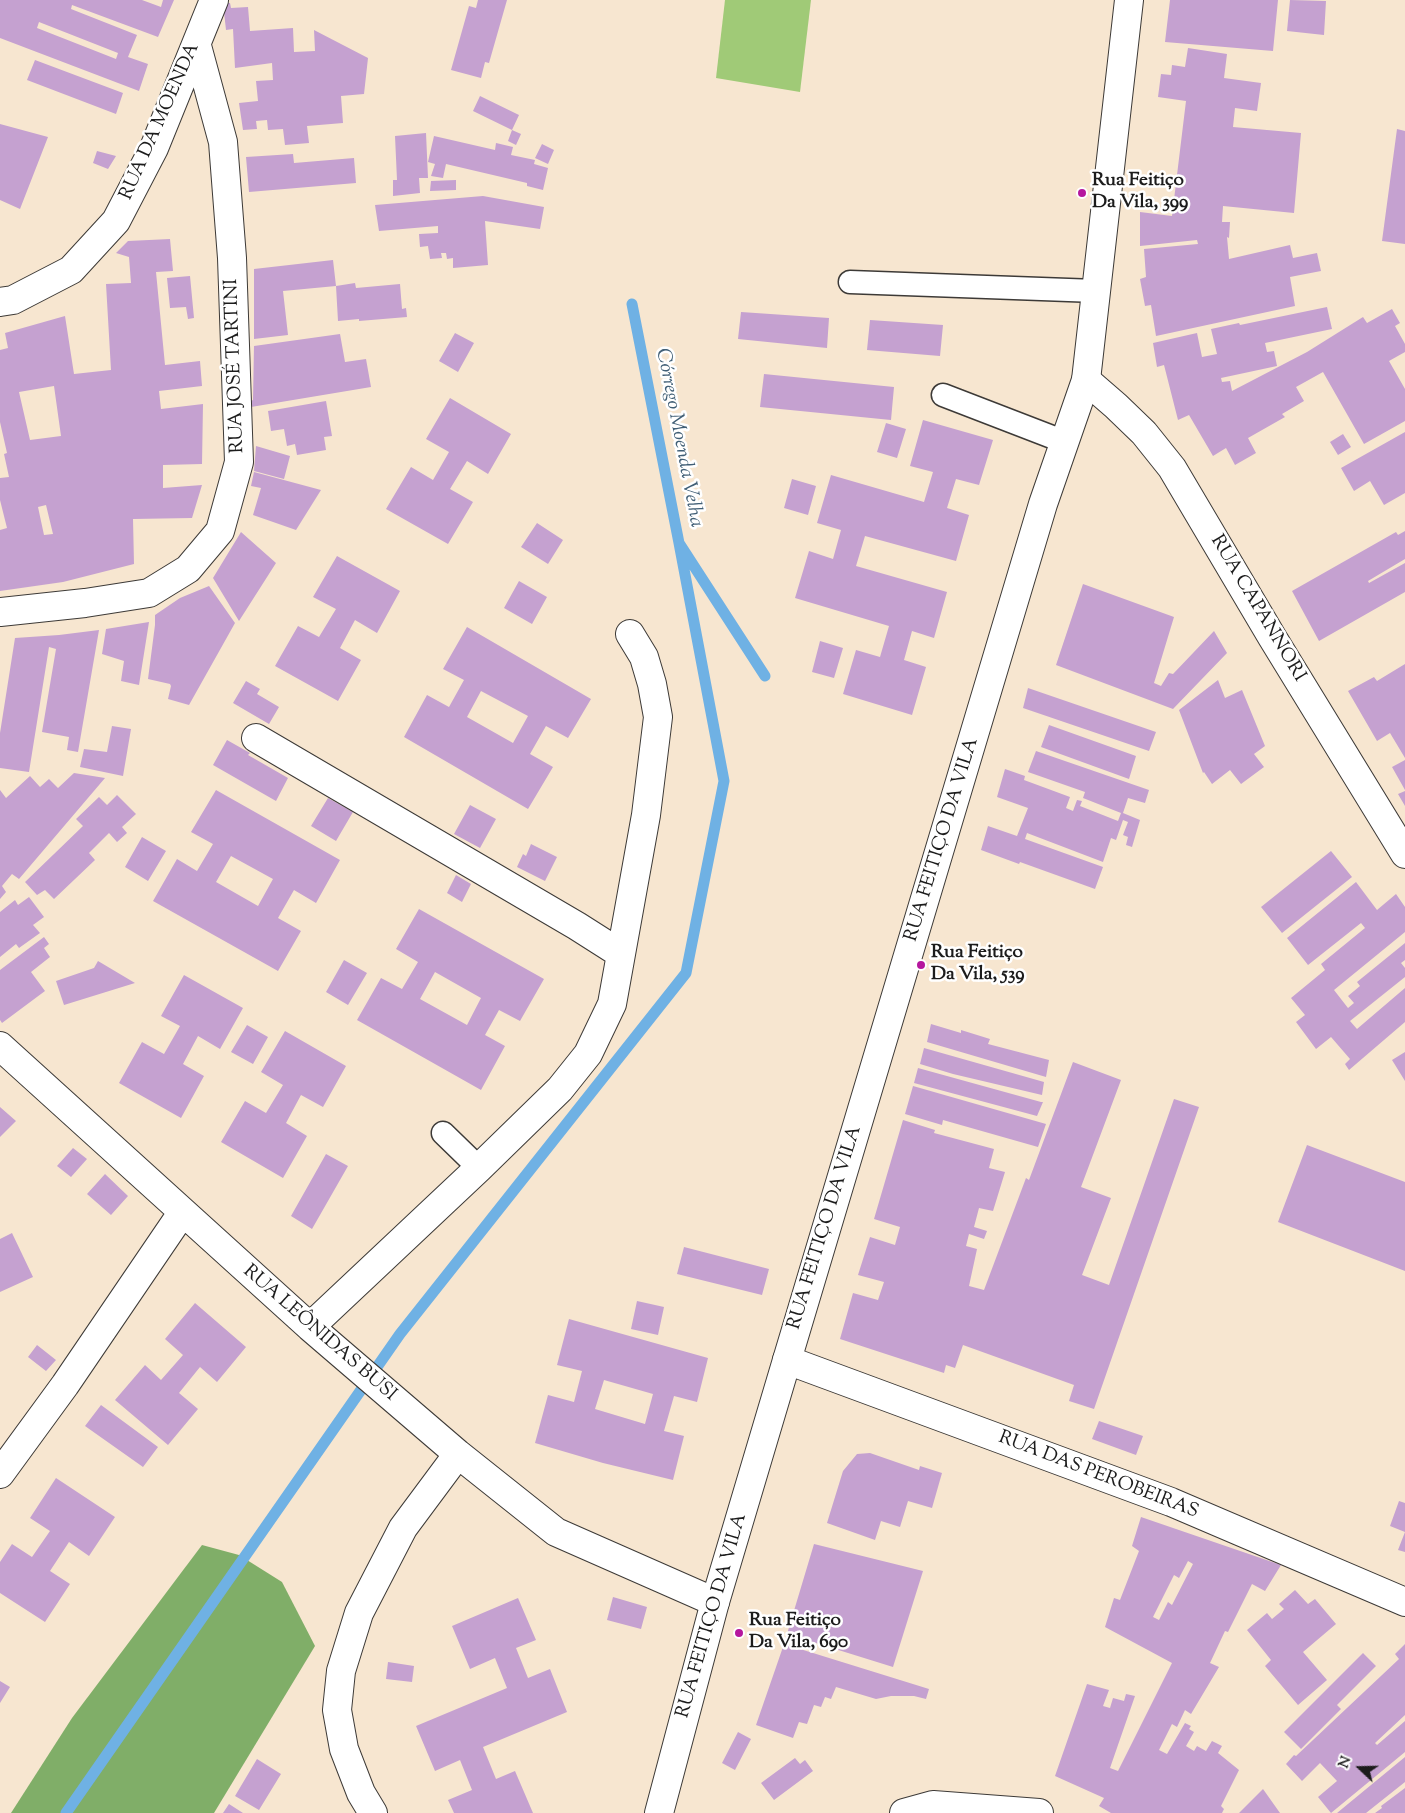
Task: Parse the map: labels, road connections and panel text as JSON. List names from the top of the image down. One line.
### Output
{"streets":{"street":["RUA DA MOENDA","RUA JOSÉ TARTINI","RUA CAPANNORI","RUA FEITIÇO DA VILA","RUA LEÔNIDAS BUSI","RUA DAS PEROBEIRAS"]},"crossings":[["RUA DA MOENDA","RUA JOSÉ TARTINI"],["RUA CAPANNORI","RUA FEITIÇO DA VILA"],["RUA FEITIÇO DA VILA","RUA LEÔNIDAS BUSI"],["RUA FEITIÇO DA VILA","RUA DAS PEROBEIRAS"]],"water":["Córrego Moenda Velha"],"places":["Rua Feitiço Da Vila, 399","Rua Feitiço Da Vila, 539","Rua Feitiço Da Vila, 690"],"north":"left"}
